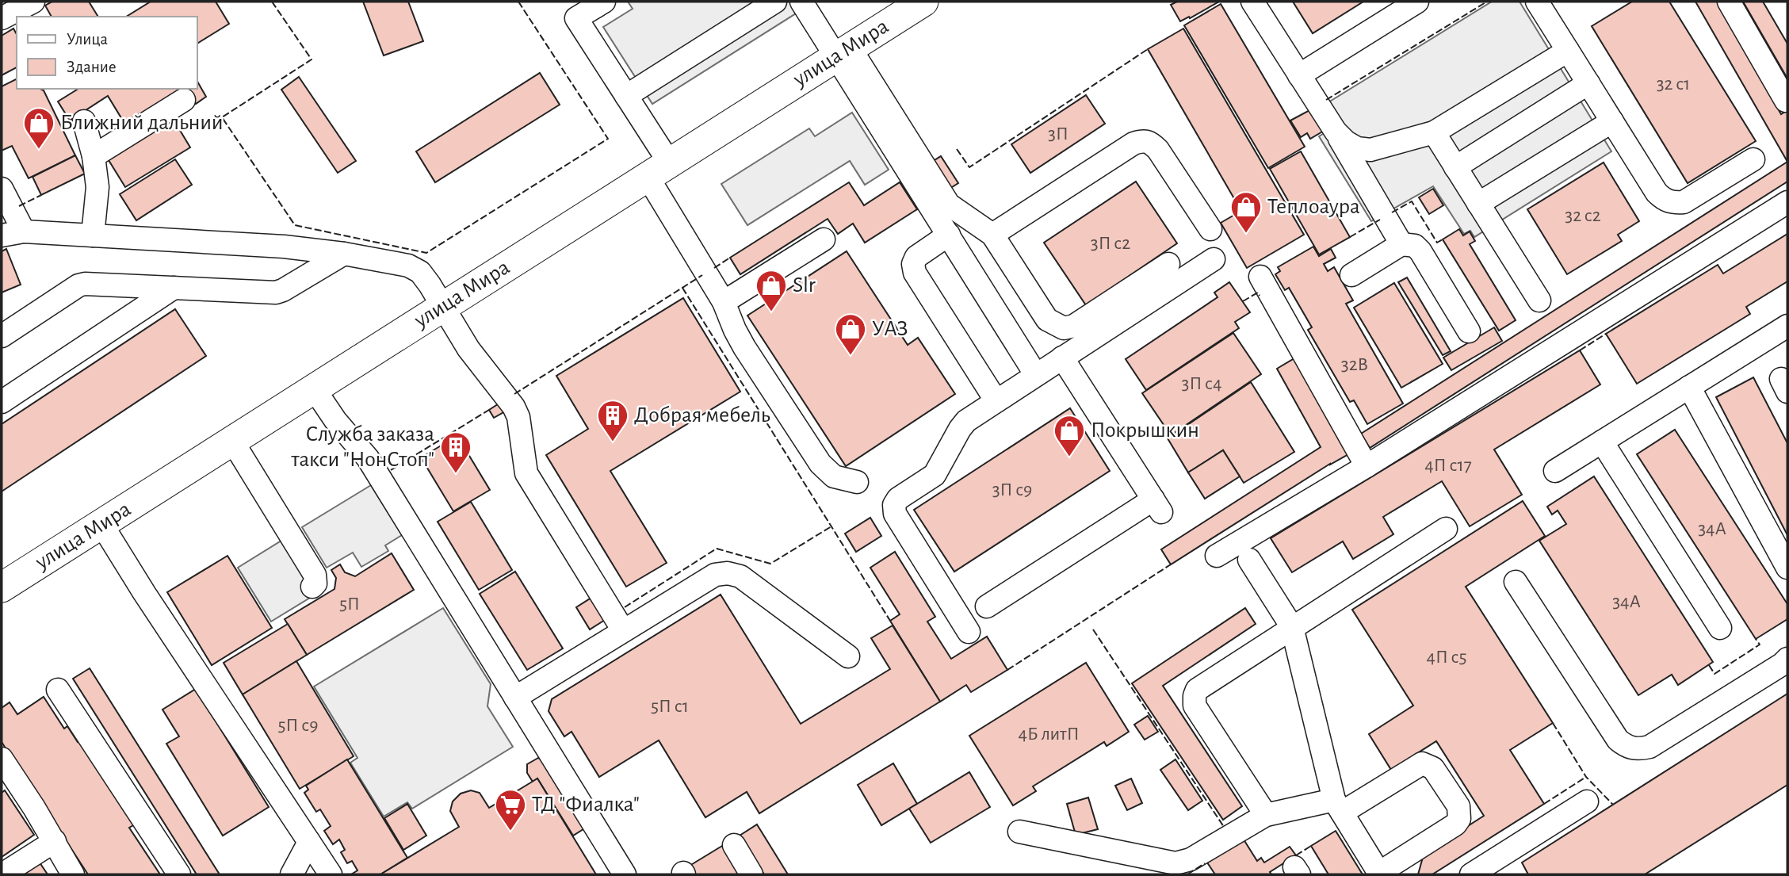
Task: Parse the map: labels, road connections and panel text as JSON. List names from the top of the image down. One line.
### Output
{"streets":{"main road":["улица Мира"]},"places":{"shop":["Ближний дальний","Теплоаура","Slr","УАЗ","Покрышкин"],"building":["Добрая мебель","Служба заказа такси \"НонСтоп\""],"supermarket":["ТД \"Фиалка\""]},"house_numbers":["32 с1","3П","32 с2","3П с2","32В","3П с4","4П с17","3П с9","34А","34А","5П","4П с5","5П с1","5П с9","4Б литП"],"legend":["Улица","Здание"]}
